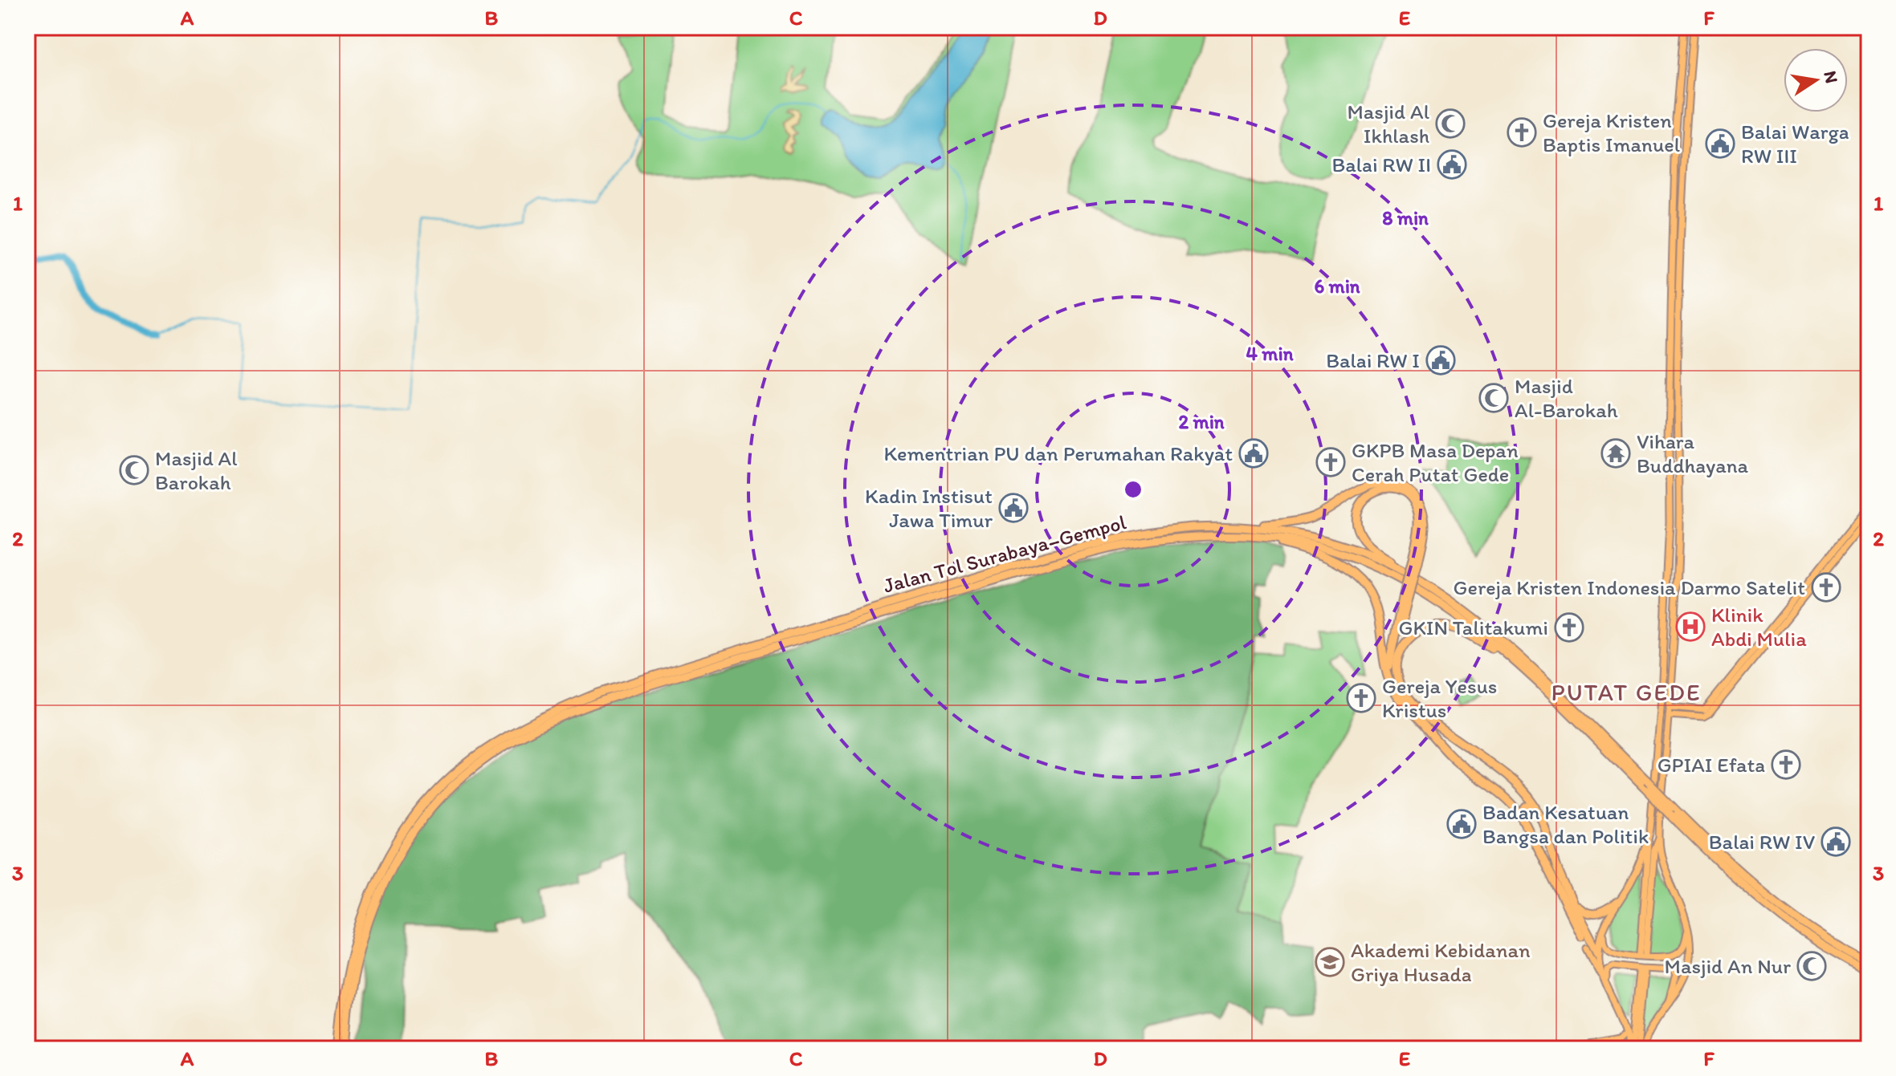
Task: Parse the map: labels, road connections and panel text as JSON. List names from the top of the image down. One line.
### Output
{"streets":{"highway":["Jalan Tol Surabaya–Gempol"]},"districts":["PUTAT GEDE"],"places":{"mosque":["Masjid Al Ikhlash","Masjid Al-Barokah","Masjid Al Barokah","Masjid An Nur"],"church":["Gereja Kristen Baptis Imanuel","GKPB Masa Depan Cerah Putat Gede","Gereja Kristen Indonesia Darmo Satelit","GKIN Talitakumi","Gereja Yesus Kristus","GPIAI Efata"],"public building":["Balai Warga RW III","Balai RW II","Balai RW I","Kementrian PU dan Perumahan Rakyat","Kadin Instisut Jawa Timur","Badan Kesatuan Bangsa dan Politik","Balai RW IV"],"temple":["Vihara Buddhayana"],"hospital":["Klinik Abdi Mulia"],"school or university":["Akademi Kebidanan Griya Husada"]},"north":"right","grid":{"columns":["A","B","C","D","E","F"],"rows":["1","2","3"]},"rings":["8 min","6 min","4 min","2 min"]}
